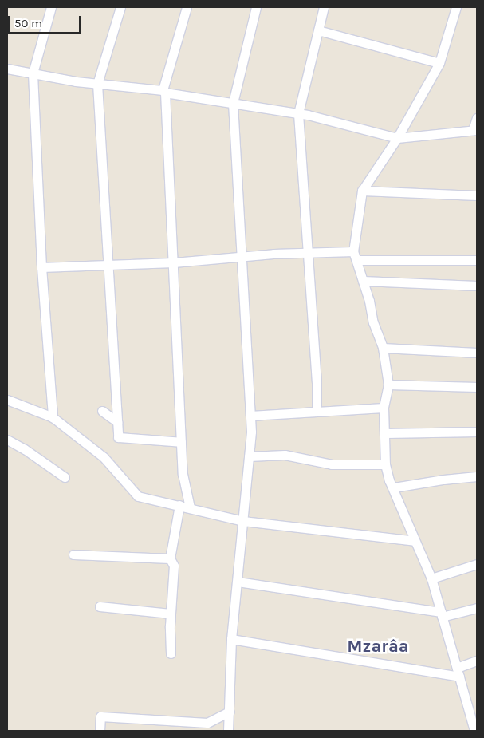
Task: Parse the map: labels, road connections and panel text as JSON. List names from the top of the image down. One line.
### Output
{"districts":["Mzarâa"],"scale_bar":"50 m"}
